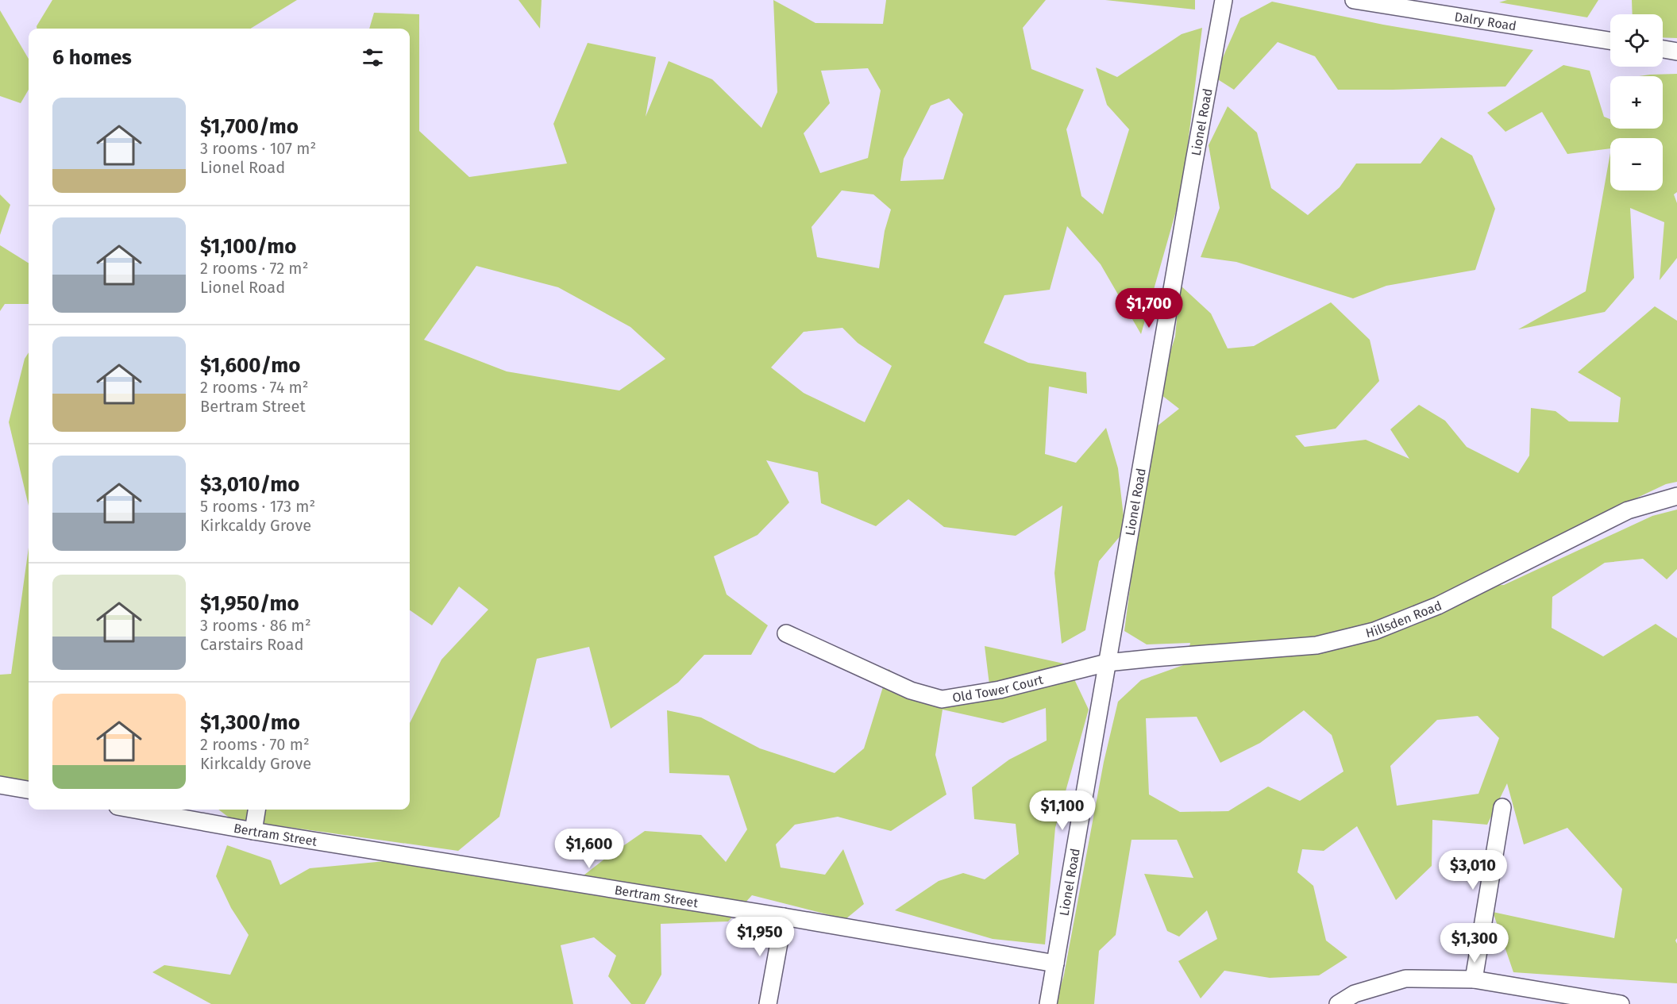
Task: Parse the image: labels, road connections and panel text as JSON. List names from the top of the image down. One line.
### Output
{"streets":{"street":["Dalry Road","Lionel Road","Hillsden Road","Old Tower Court","Bertram Street"]},"crossings":[["Lionel Road","Hillsden Road"],["Lionel Road","Old Tower Court"],["Lionel Road","Bertram Street"],["Hillsden Road","Old Tower Court"]],"page":{"map_buttons":["+","−"],"heading":"6 homes","list":[{"name":"$1,700/mo","note":"3 rooms · 107 m² · Lionel Road"},{"name":"$1,100/mo","note":"2 rooms · 72 m² · Lionel Road"},{"name":"$1,600/mo","note":"2 rooms · 74 m² · Bertram Street"},{"name":"$3,010/mo","note":"5 rooms · 173 m² · Kirkcaldy Grove"},{"name":"$1,950/mo","note":"3 rooms · 86 m² · Carstairs Road"},{"name":"$1,300/mo","note":"2 rooms · 70 m² · Kirkcaldy Grove"}],"price":["$1,700","$1,100","$1,600","$3,010","$1,950","$1,300"]}}
